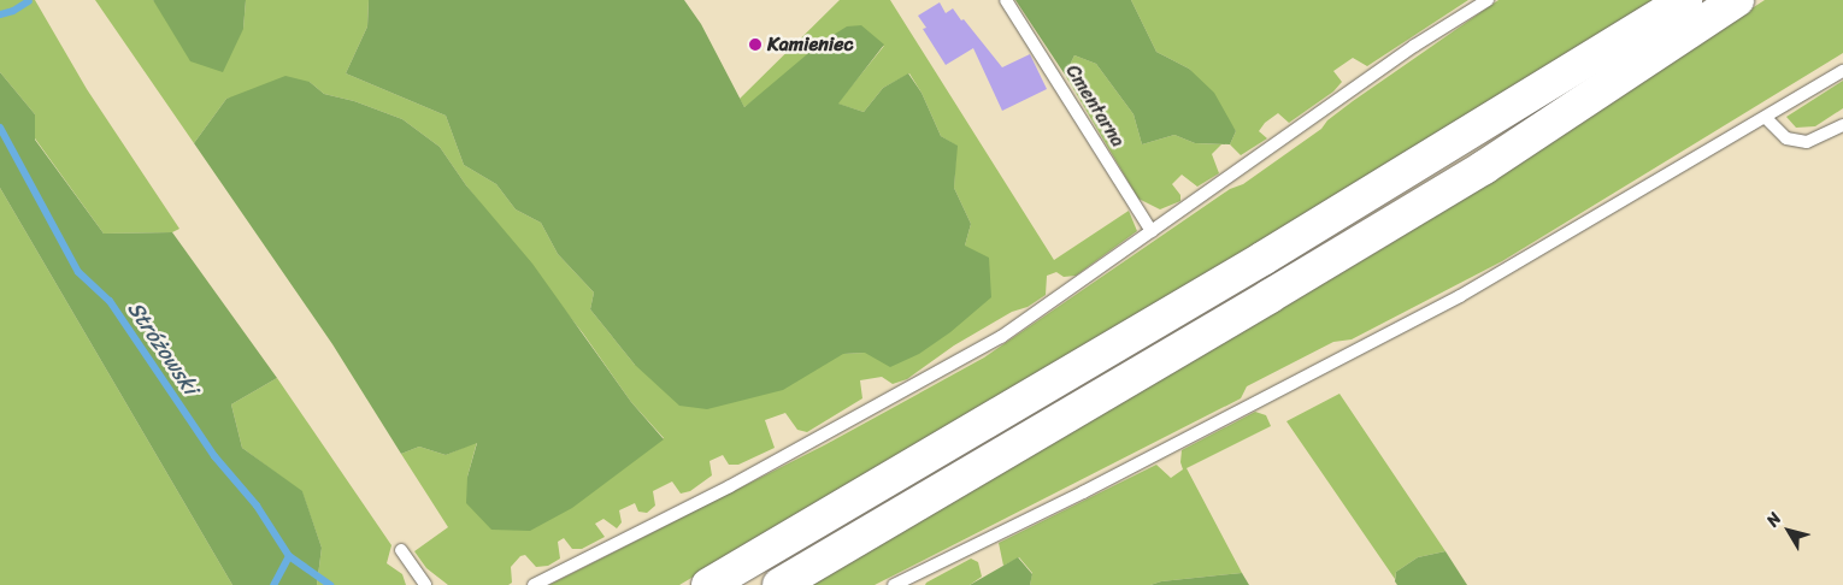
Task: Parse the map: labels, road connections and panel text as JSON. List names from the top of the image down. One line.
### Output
{"streets":{"lane":["Cmentarna"]},"water":["Stróżowski"],"places":["Kamieniec"],"north":"top left"}
